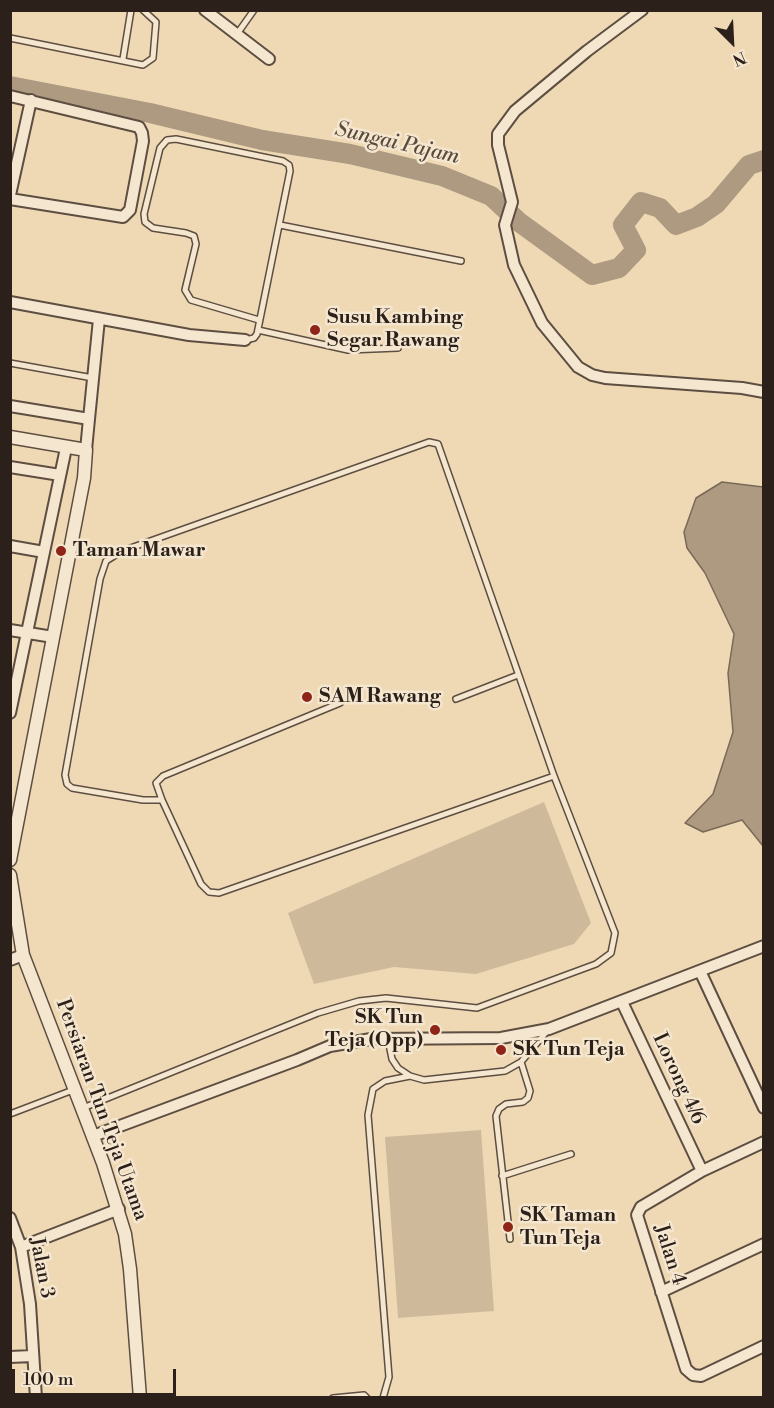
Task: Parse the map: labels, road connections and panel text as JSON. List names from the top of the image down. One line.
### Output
{"streets":{"street":["Lorong 4/6","Persiaran Tun Teja Utama","Jalan 4","Jalan 3"]},"crossings":[["Lorong 4/6","Jalan 4"]],"water":["Sungai Pajam"],"places":["Susu Kambing Segar Rawang","Taman Mawar","SAM Rawang","SK Tun Teja (Opp)","SK Tun Teja","SK Taman Tun Teja"],"scale_bar":"100 m","north":"bottom right"}
